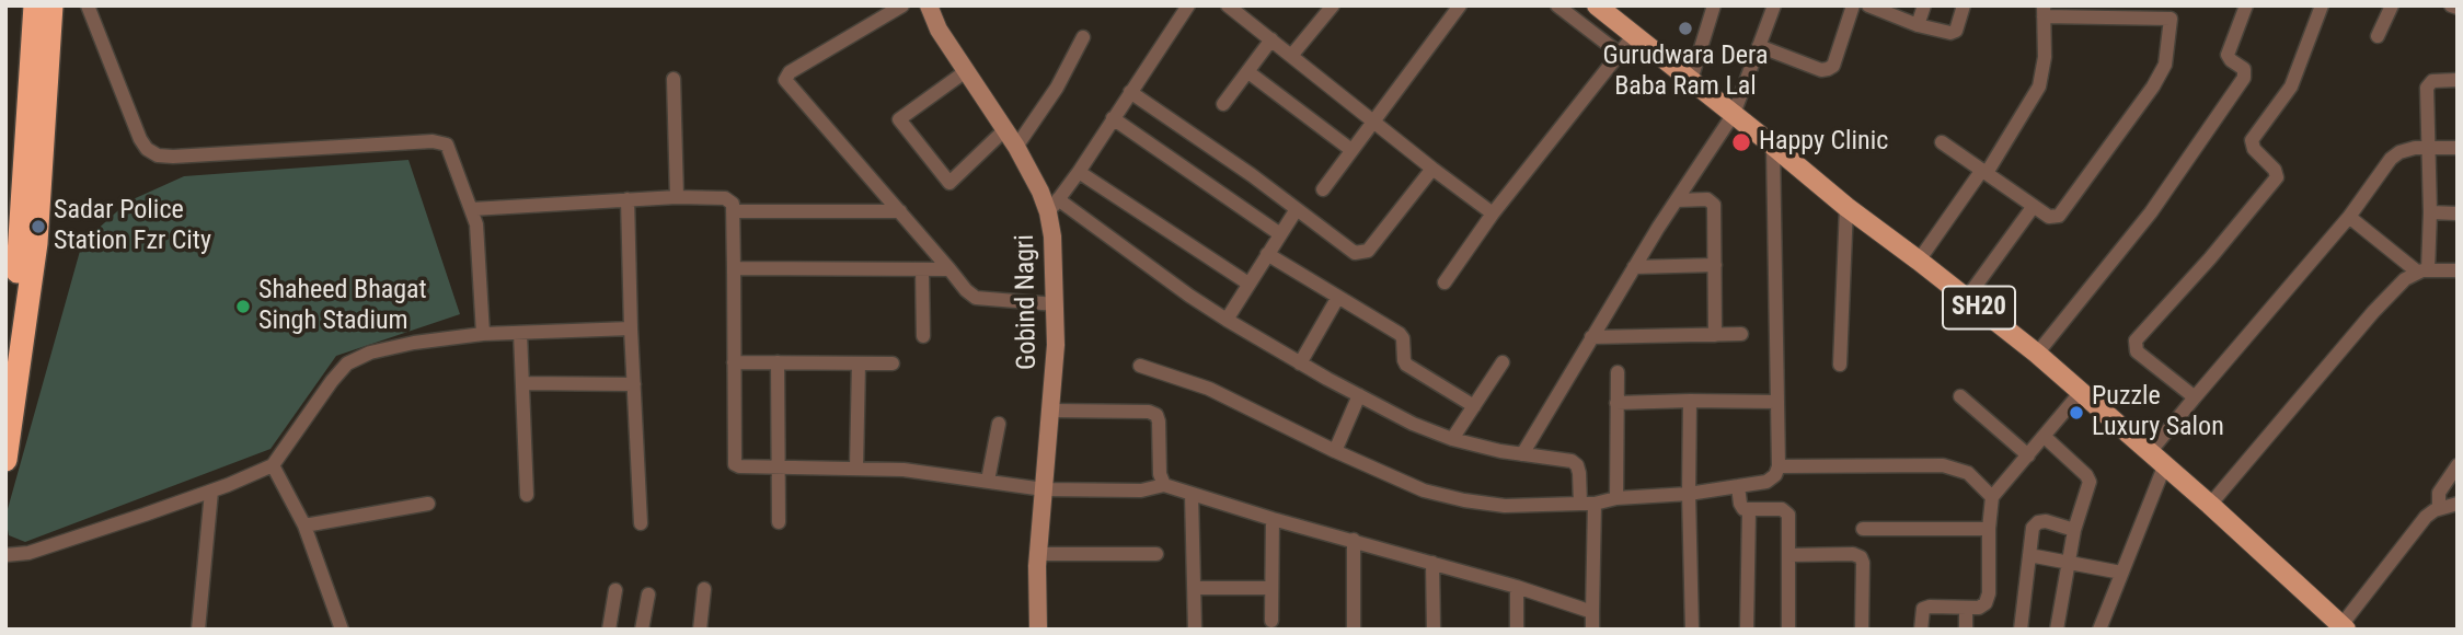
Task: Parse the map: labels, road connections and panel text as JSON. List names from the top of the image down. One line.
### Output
{"streets":{"main road":["SH20"],"street":["Gobind Nagri"]},"places":["Gurudwara Dera Baba Ram Lal","Happy Clinic","Sadar Police Station Fzr City","Shaheed Bhagat Singh Stadium","Puzzle Luxury Salon"]}
